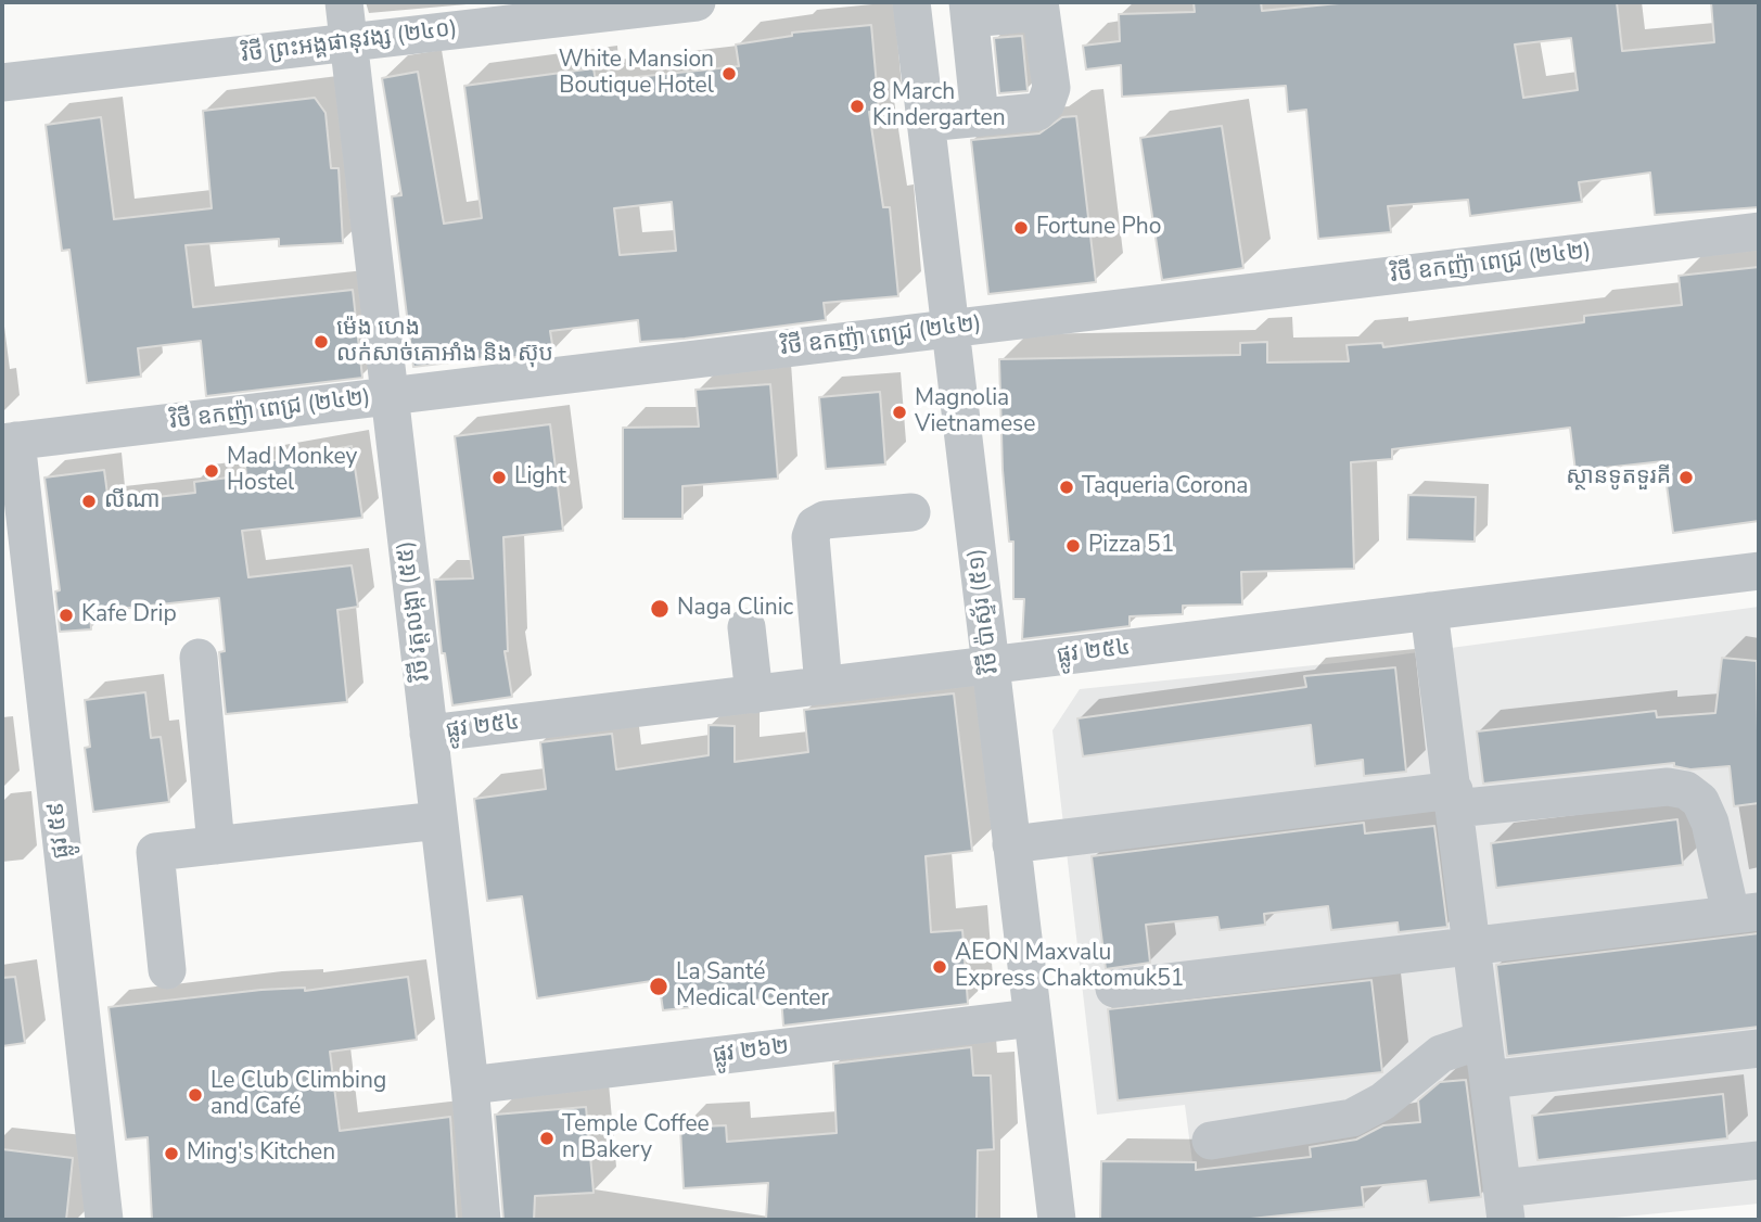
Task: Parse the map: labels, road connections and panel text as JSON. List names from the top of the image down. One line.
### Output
{"streets":{"street":["វិថី ព្រះអង្គផានុវង្ស (២៤០)","វិថី ឧកញ៉ា ពេជ្រ (២៤២)","វិថី វត្តលង្កា (៥៥)","វិថី ប៉ាស្ទ័រ (៥១)","ផ្លូវ ២៥៤","ផ្លូវ ៥៩","ផ្លូវ ២៦២"]},"crossings":[["វិថី ព្រះអង្គផានុវង្ស (២៤០)","វិថី វត្តលង្កា (៥៥)"],["វិថី ឧកញ៉ា ពេជ្រ (២៤២)","វិថី វត្តលង្កា (៥៥)"],["វិថី ឧកញ៉ា ពេជ្រ (២៤២)","វិថី ប៉ាស្ទ័រ (៥១)"],["វិថី ឧកញ៉ា ពេជ្រ (២៤២)","ផ្លូវ ៥៩"],["វិថី វត្តលង្កា (៥៥)","ផ្លូវ ២៥៤"],["វិថី វត្តលង្កា (៥៥)","ផ្លូវ ២៦២"],["វិថី ប៉ាស្ទ័រ (៥១)","ផ្លូវ ២៥៤"],["វិថី ប៉ាស្ទ័រ (៥១)","ផ្លូវ ២៦២"]],"places":["White Mansion Boutique Hotel","8 March Kindergarten","Fortune Pho","ម៉េង ហេង លក់សាច់គោអាំង និង ស៊ុប","Magnolia Vietnamese","Mad Monkey Hostel","Light","ស្ថានទូតទួរគី","Taqueria Corona","លីណា","Pizza 51","Naga Clinic","Kafe Drip","AEON Maxvalu Express Chaktomuk51","La Santé Medical Center","Le Club Climbing and Café","Temple Coffee n Bakery","Ming's Kitchen"]}
